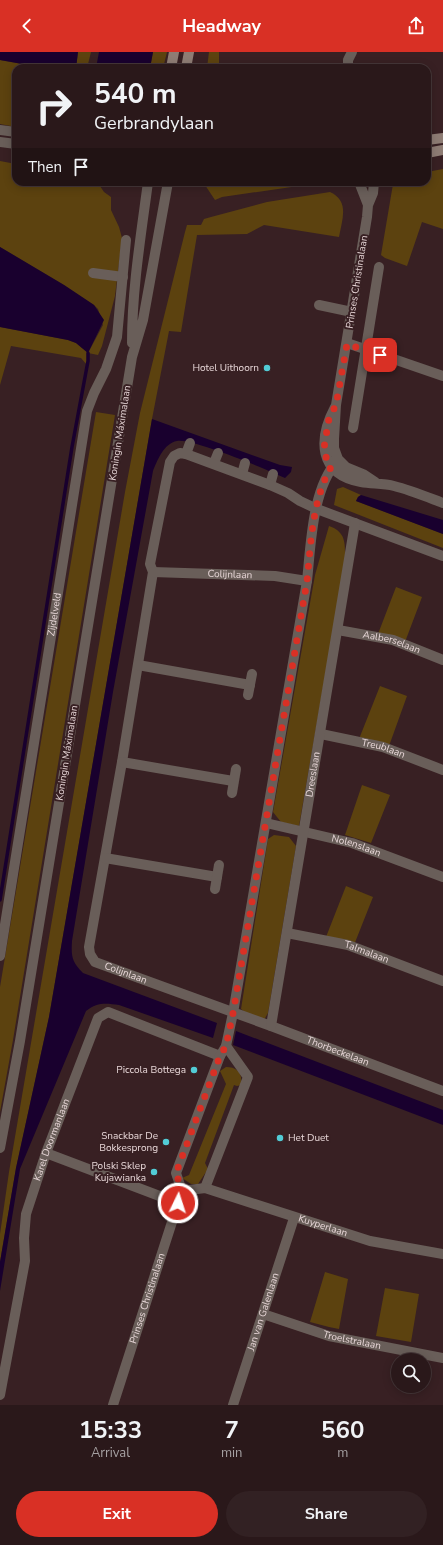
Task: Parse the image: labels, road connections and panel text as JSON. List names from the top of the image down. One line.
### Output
{"streets":{"street":["Prinses Christinalaan","Koningin Máximalaan","Colijnlaan","Zijdelveld","Aalberselaan","Treublaan","Dreeslaan","Nolenslaan","Talmalaan","Thorbeckelaan","Karel Doormanlaan","Kuyperlaan","Jan van Galenlaan","Troelstralaan"]},"crossings":[["Colijnlaan","Thorbeckelaan"],["Aalberselaan","Dreeslaan"],["Treublaan","Dreeslaan"],["Dreeslaan","Nolenslaan"],["Dreeslaan","Talmalaan"],["Dreeslaan","Thorbeckelaan"],["Kuyperlaan","Jan van Galenlaan"],["Jan van Galenlaan","Troelstralaan"]],"places":["Hotel Uithoorn","Piccola Bottega","Het Duet","Snackbar De Bokkesprong","Polski Sklep Kujawianka"],"page":{"header":"Headway","turn":["540 m","Gerbrandylaan"],"then":"Then","eta":["15:33","Arrival","7","min","560","m"],"buttons":["Exit","Share"]}}
